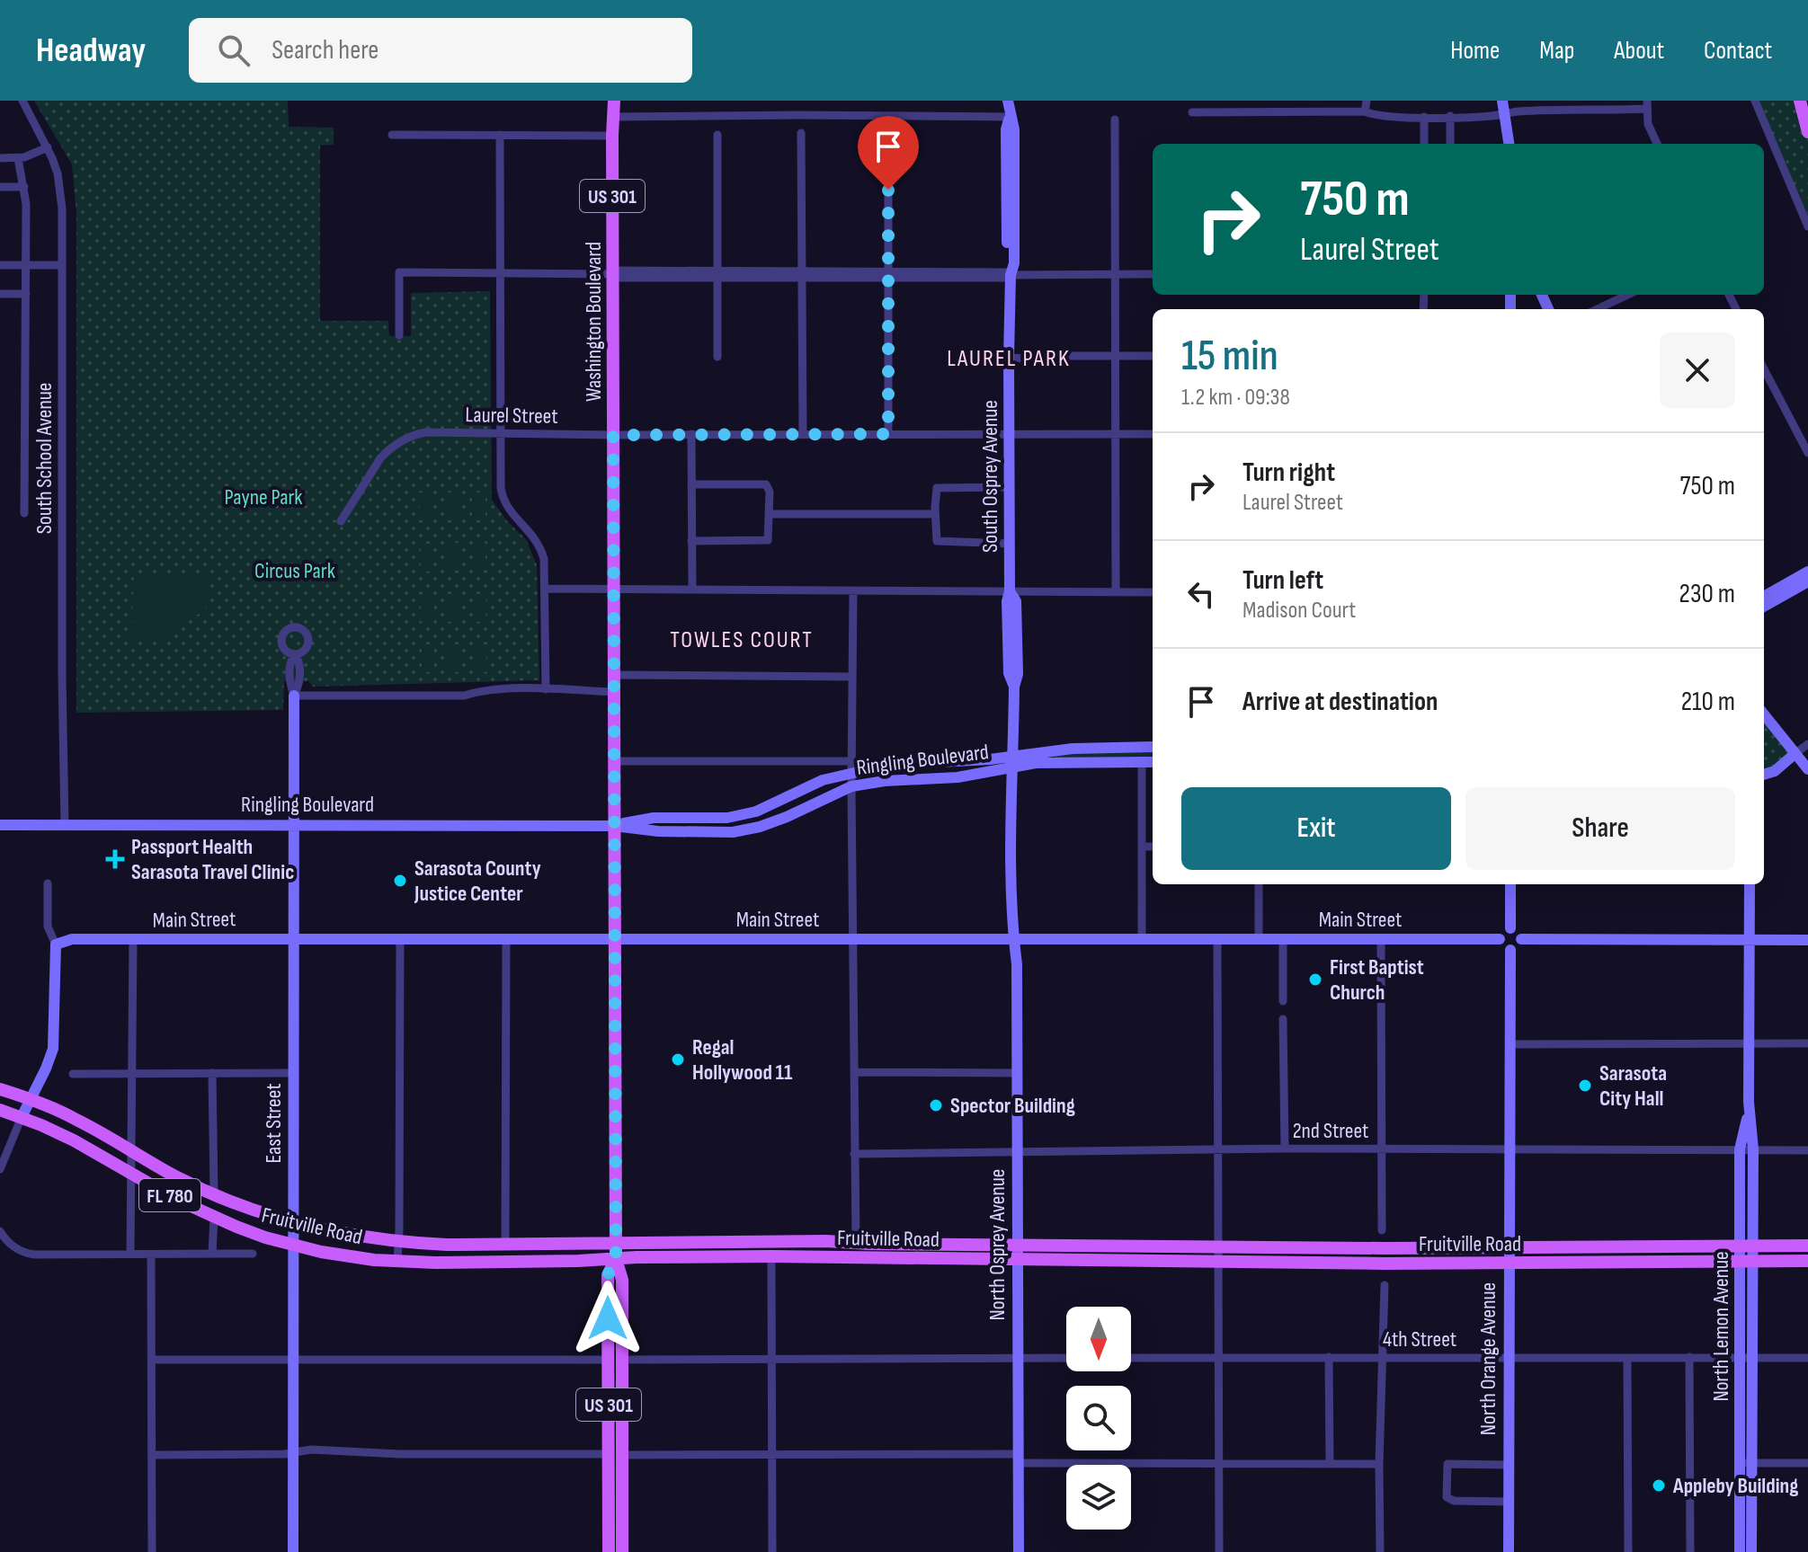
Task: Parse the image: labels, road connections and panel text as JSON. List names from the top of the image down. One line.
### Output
{"streets":{"main road":["US 301","Washington Boulevard","FL 780","Fruitville Road"],"street":["Laurel Street","South School Avenue","South Osprey Avenue","Ringling Boulevard","Main Street","East Street","2nd Street","North Osprey Avenue","North Lemon Avenue","4th Street","North Orange Avenue"]},"crossings":[["Washington Boulevard","Laurel Street"],["Washington Boulevard","Ringling Boulevard"],["Washington Boulevard","Main Street"],["Washington Boulevard","Fruitville Road"],["Laurel Street","South Osprey Avenue"],["South School Avenue","Ringling Boulevard"],["South Osprey Avenue","Ringling Boulevard"],["South Osprey Avenue","Main Street"],["South Osprey Avenue","North Osprey Avenue"],["Ringling Boulevard","East Street"],["Main Street","East Street"],["Main Street","North Osprey Avenue"],["Main Street","North Orange Avenue"],["East Street","Fruitville Road"],["2nd Street","North Osprey Avenue"],["2nd Street","North Lemon Avenue"],["2nd Street","North Orange Avenue"],["Fruitville Road","North Osprey Avenue"],["Fruitville Road","North Lemon Avenue"],["Fruitville Road","North Orange Avenue"],["North Lemon Avenue","4th Street"],["4th Street","North Orange Avenue"]],"districts":["LAUREL PARK","TOWLES COURT"],"parks":["Payne Park","Circus Park"],"places":{"health":["Passport Health Sarasota Travel Clinic"],"other":["Sarasota County Justice Center","First Baptist Church","Regal Hollywood 11","Sarasota City Hall","Spector Building","Appleby Building"]},"north":"bottom","page":{"header":"Headway","search":"Search here","nav":["Home","Map","About","Contact"],"turn":["750 m","Laurel Street"],"heading":["15 min","1.2 km · 09:38"],"list":[{"name":"Turn right","note":"Laurel Street","value":"750 m"},{"name":"Turn left","note":"Madison Court","value":"230 m"},{"name":"Arrive at destination","value":"210 m"}],"buttons":["Exit","Share"]}}
